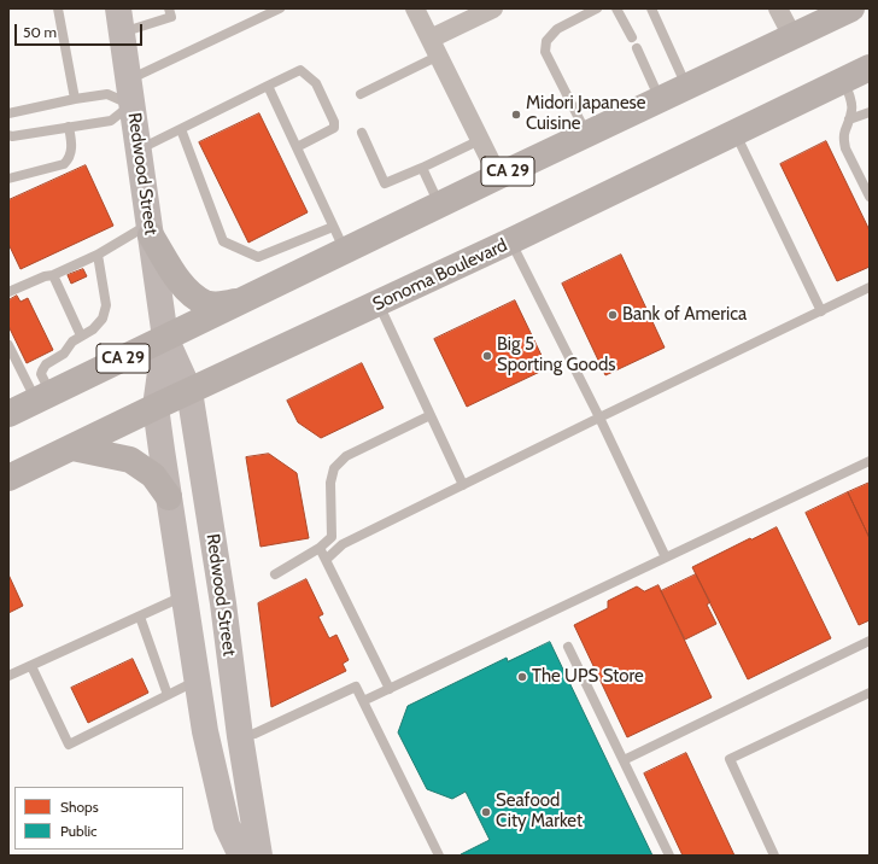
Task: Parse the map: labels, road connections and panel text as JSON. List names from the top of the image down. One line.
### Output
{"streets":{"main road":["CA 29","Redwood Street","Sonoma Boulevard"]},"crossings":[["CA 29","Redwood Street"],["Redwood Street","Sonoma Boulevard"]],"places":["Midori Japanese Cuisine","Bank of America","Big 5 Sporting Goods","The UPS Store","Seafood City Market"],"legend":["Shops","Public"],"scale_bar":"50 m"}
